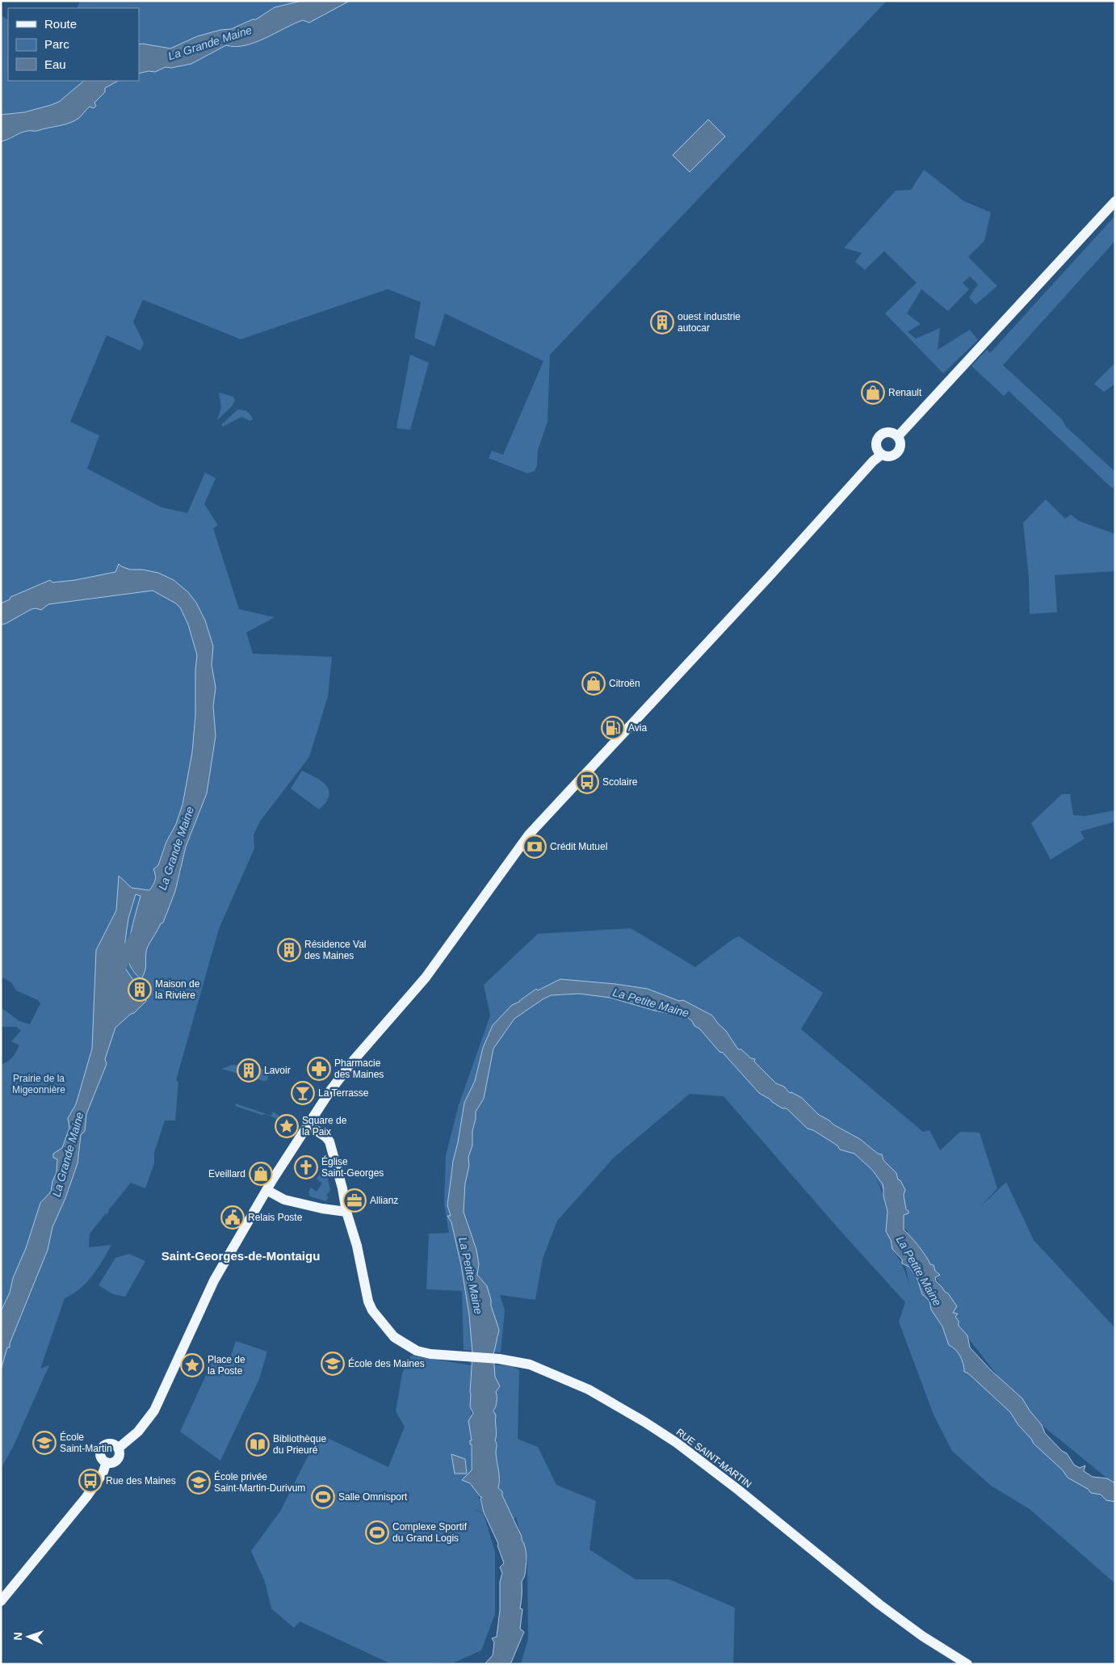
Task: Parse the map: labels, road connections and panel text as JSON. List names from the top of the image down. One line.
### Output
{"streets":{"main road":["RUE SAINT-MARTIN"]},"districts":["Saint-Georges-de-Montaigu"],"water":["La Grande Maine","La Petite Maine"],"parks":["Prairie de la Migeonnière"],"places":{"building":["ouest industrie autocar","Résidence Val des Maines","Maison de la Rivière","Lavoir"],"shop":["Renault","Citroën","Eveillard"],"fuel station":["Avia"],"bus stop":["Scolaire","Rue des Maines"],"bank":["Crédit Mutuel"],"pharmacy":["Pharmacie des Maines"],"bar":["La Terrasse"],"place":["Square de la Paix","Place de la Poste"],"church":["Église Saint-Georges"],"office":["Allianz"],"public building":["Relais Poste"],"school or university":["École des Maines","École Saint-Martin","École privée Saint-Martin-Durivum"],"library":["Bibliothèque du Prieuré"],"sports":["Salle Omnisport","Complexe Sportif du Grand Logis"]},"legend":["Route","Parc","Eau"],"north":"left"}
